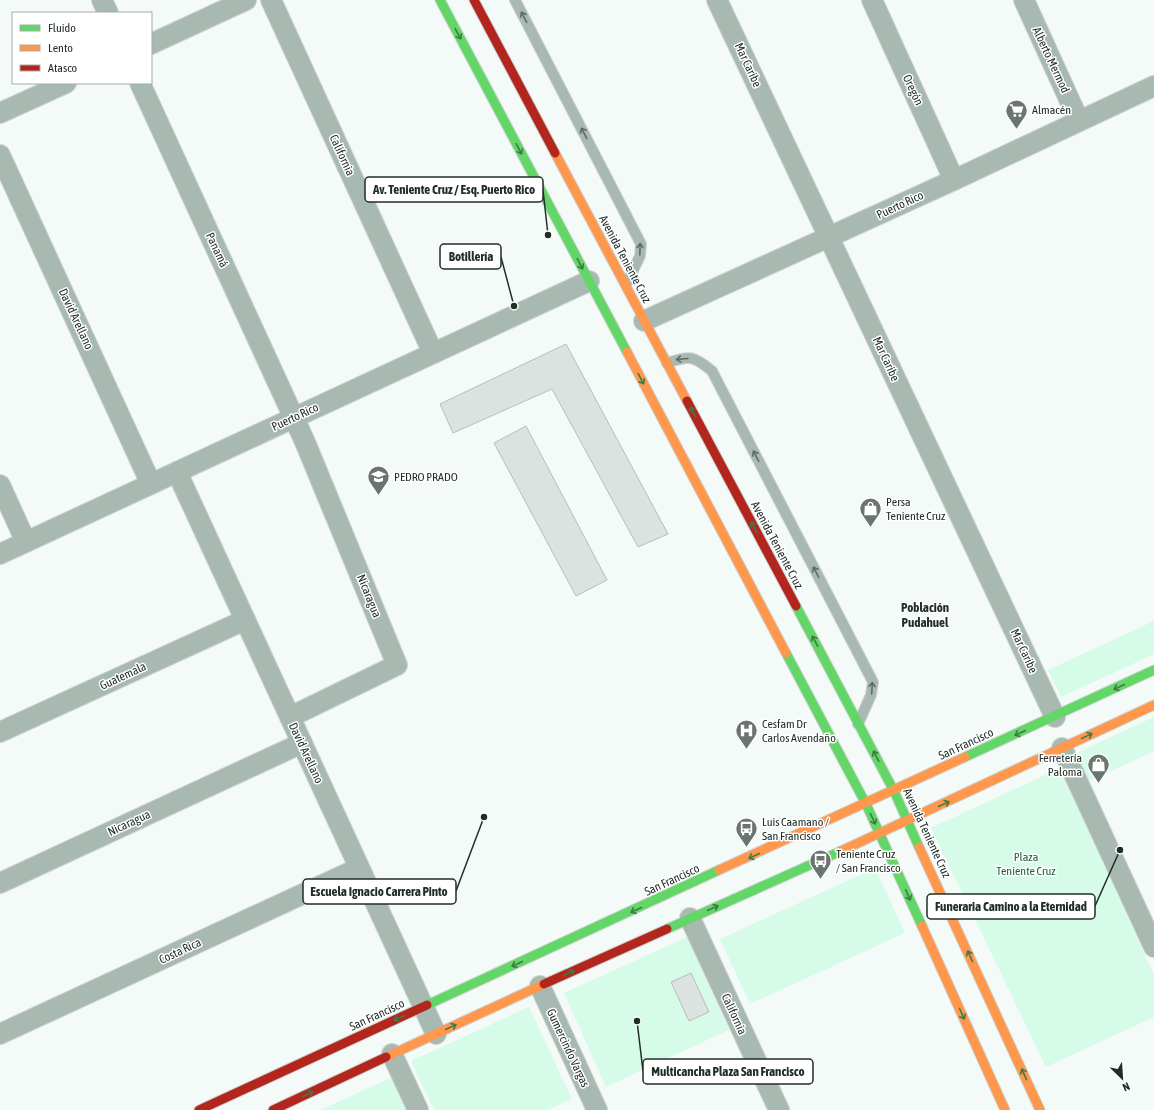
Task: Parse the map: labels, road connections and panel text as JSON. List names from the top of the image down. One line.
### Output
{"streets":{"main road":["Avenida Teniente Cruz","San Francisco"],"street":["Alberto Mermod","Mar Caribe","Oregón","California","Puerto Rico","Panamá","David Arellano","Nicaragua","Guatemala","Costa Rica","Gumercindo Vargas"]},"crossings":[["Alberto Mermod","Puerto Rico"],["Mar Caribe","Puerto Rico"],["Mar Caribe","San Francisco"],["Oregón","Puerto Rico"],["California","Puerto Rico"],["Puerto Rico","Panamá"],["Puerto Rico","Avenida Teniente Cruz"],["Puerto Rico","David Arellano"],["Puerto Rico","Nicaragua"],["Panamá","Nicaragua"],["Avenida Teniente Cruz","San Francisco"],["David Arellano","Nicaragua"],["David Arellano","Guatemala"],["David Arellano","San Francisco"],["David Arellano","Costa Rica"]],"districts":["Población Pudahuel"],"parks":["Plaza Teniente Cruz"],"places":{"supermarket":["Almacén"],"other":["Av. Teniente Cruz / Esq. Puerto Rico","Botillería","Escuela Ignacio Carrera Pinto","Funeraria Camino a la Eternidad","Multicancha Plaza San Francisco"],"school or university":["PEDRO PRADO"],"shop":["Persa Teniente Cruz","Ferretería Paloma"],"hospital":["Cesfam Dr Carlos Avendaño"],"bus stop":["Luis Caamano / San Francisco","Teniente Cruz / San Francisco"]},"legend":["Fluido","Lento","Atasco"],"north":"bottom right"}
